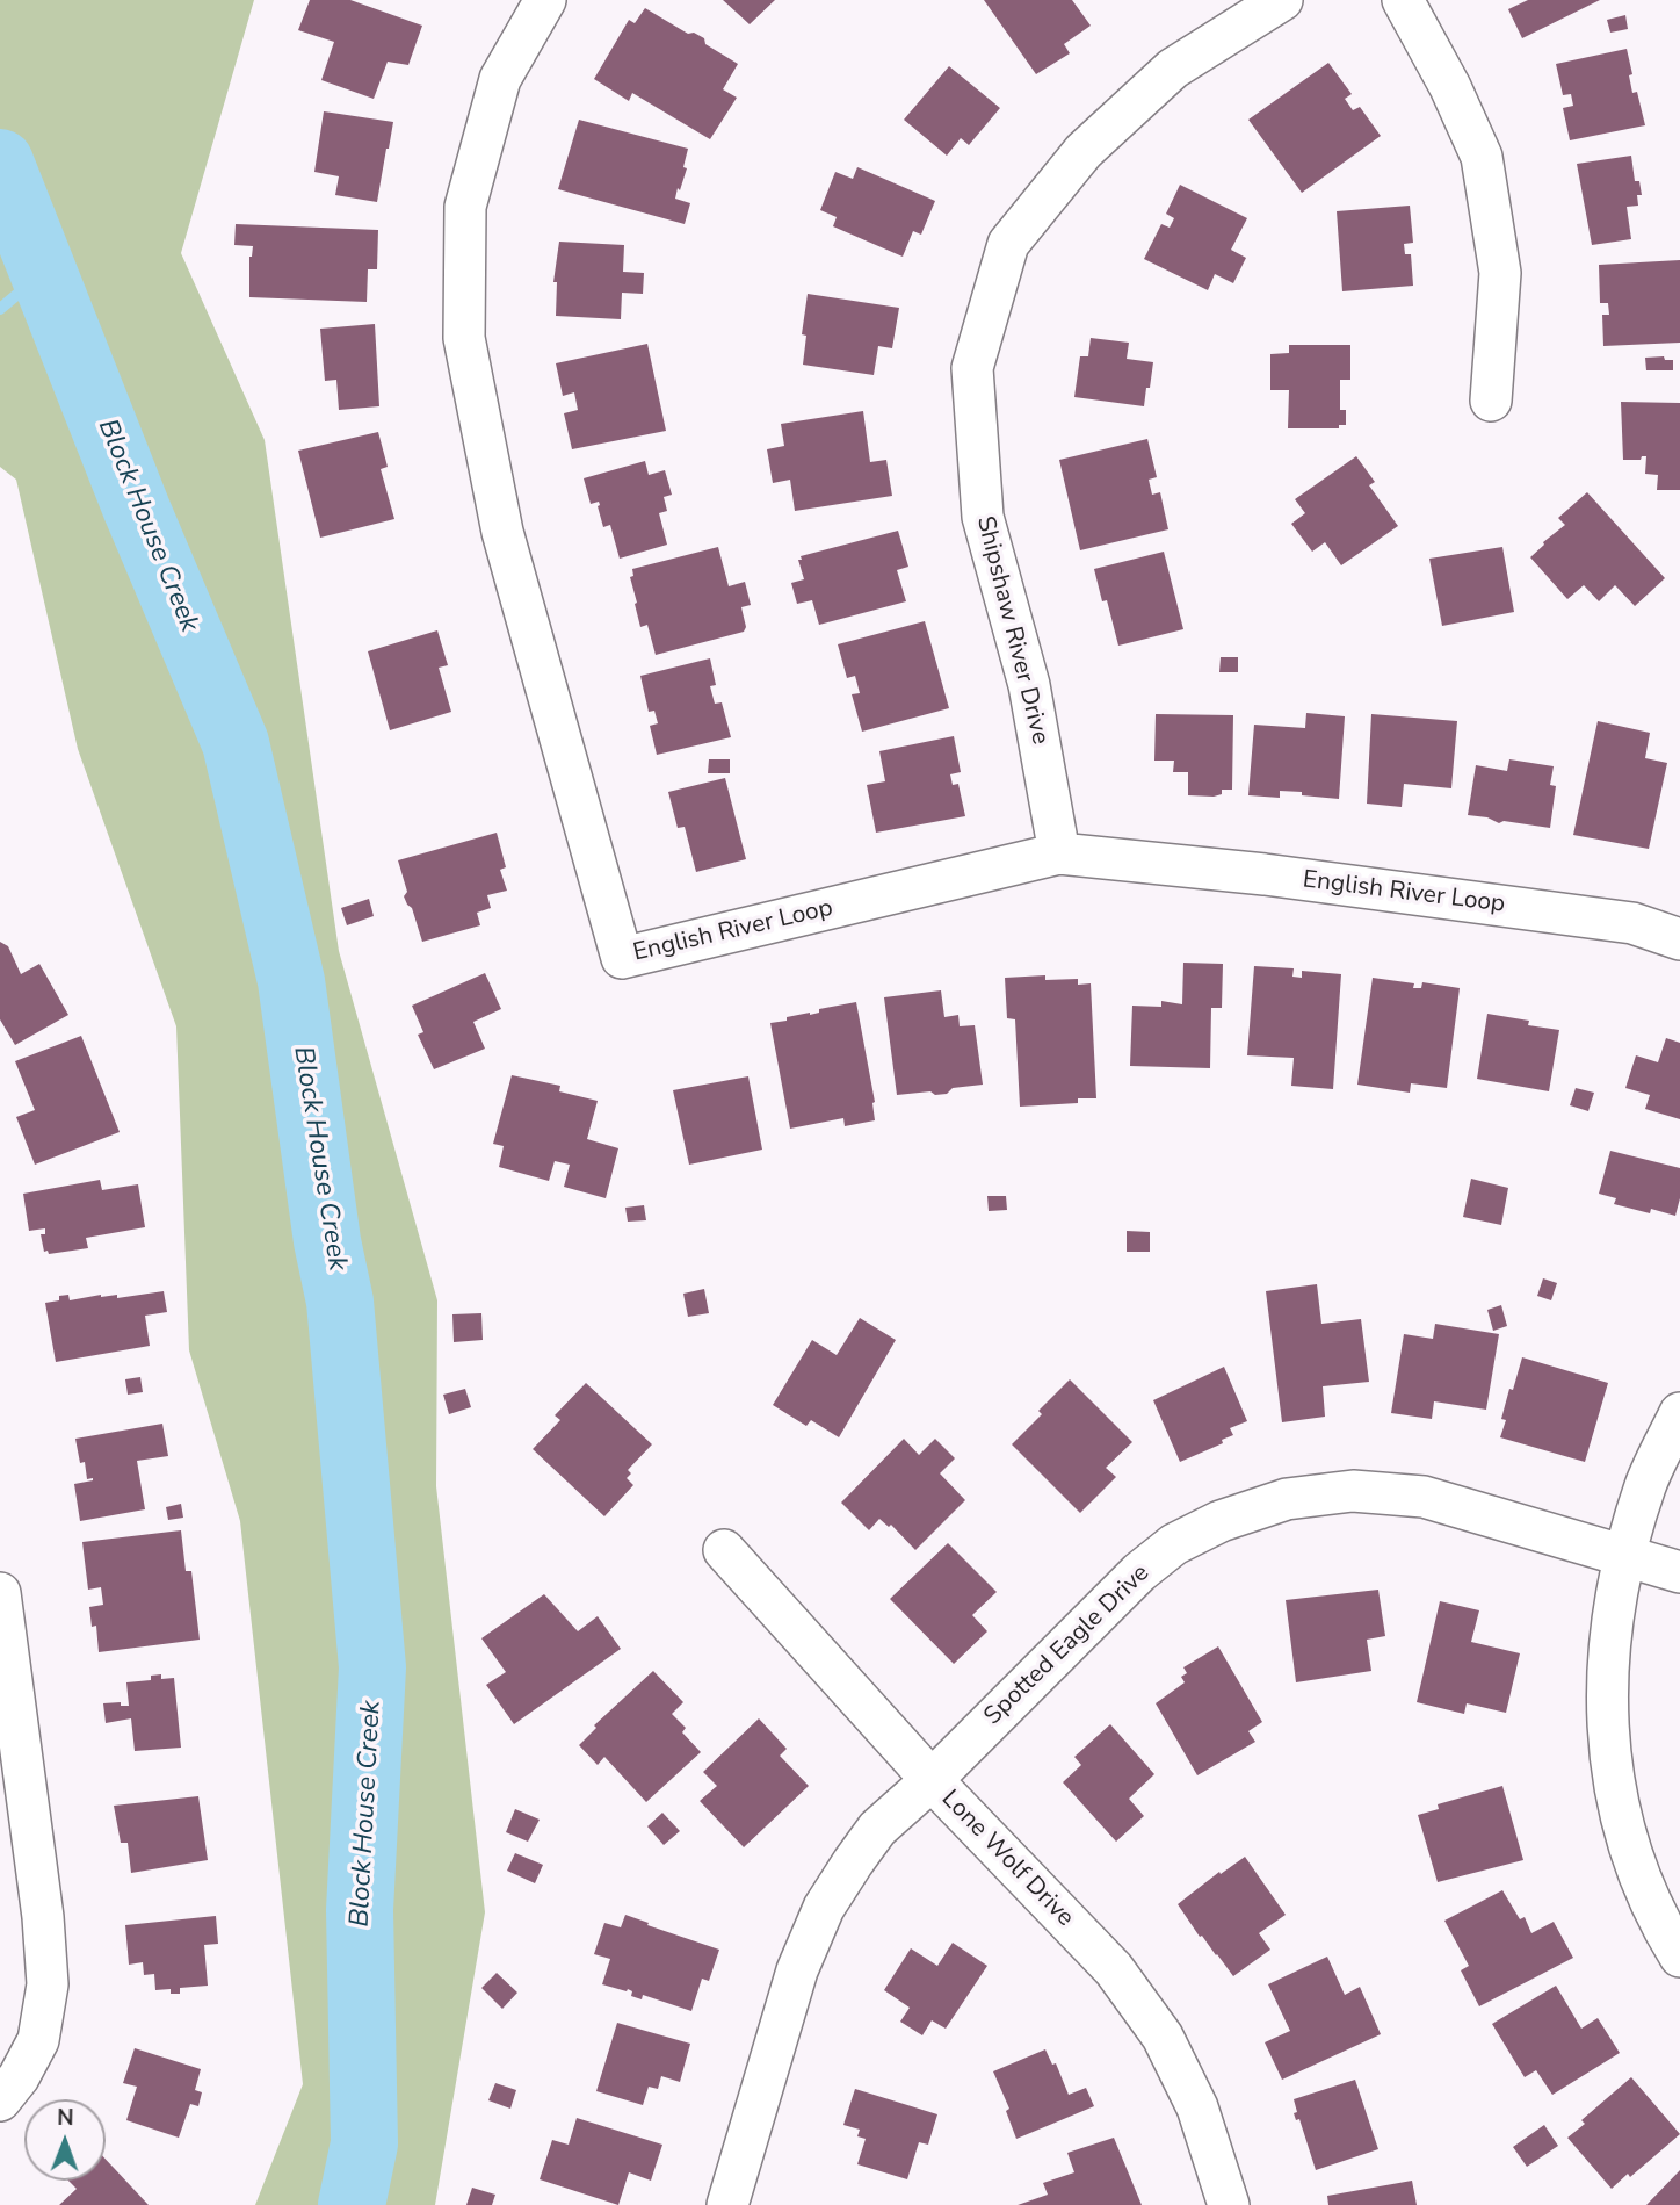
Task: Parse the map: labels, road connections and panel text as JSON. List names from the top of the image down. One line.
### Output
{"streets":{"street":["Shipshaw River Drive","English River Loop","Spotted Eagle Drive","Lone Wolf Drive"]},"crossings":[["Shipshaw River Drive","English River Loop"],["Spotted Eagle Drive","Lone Wolf Drive"]],"water":["Block House Creek"],"north":"top"}
